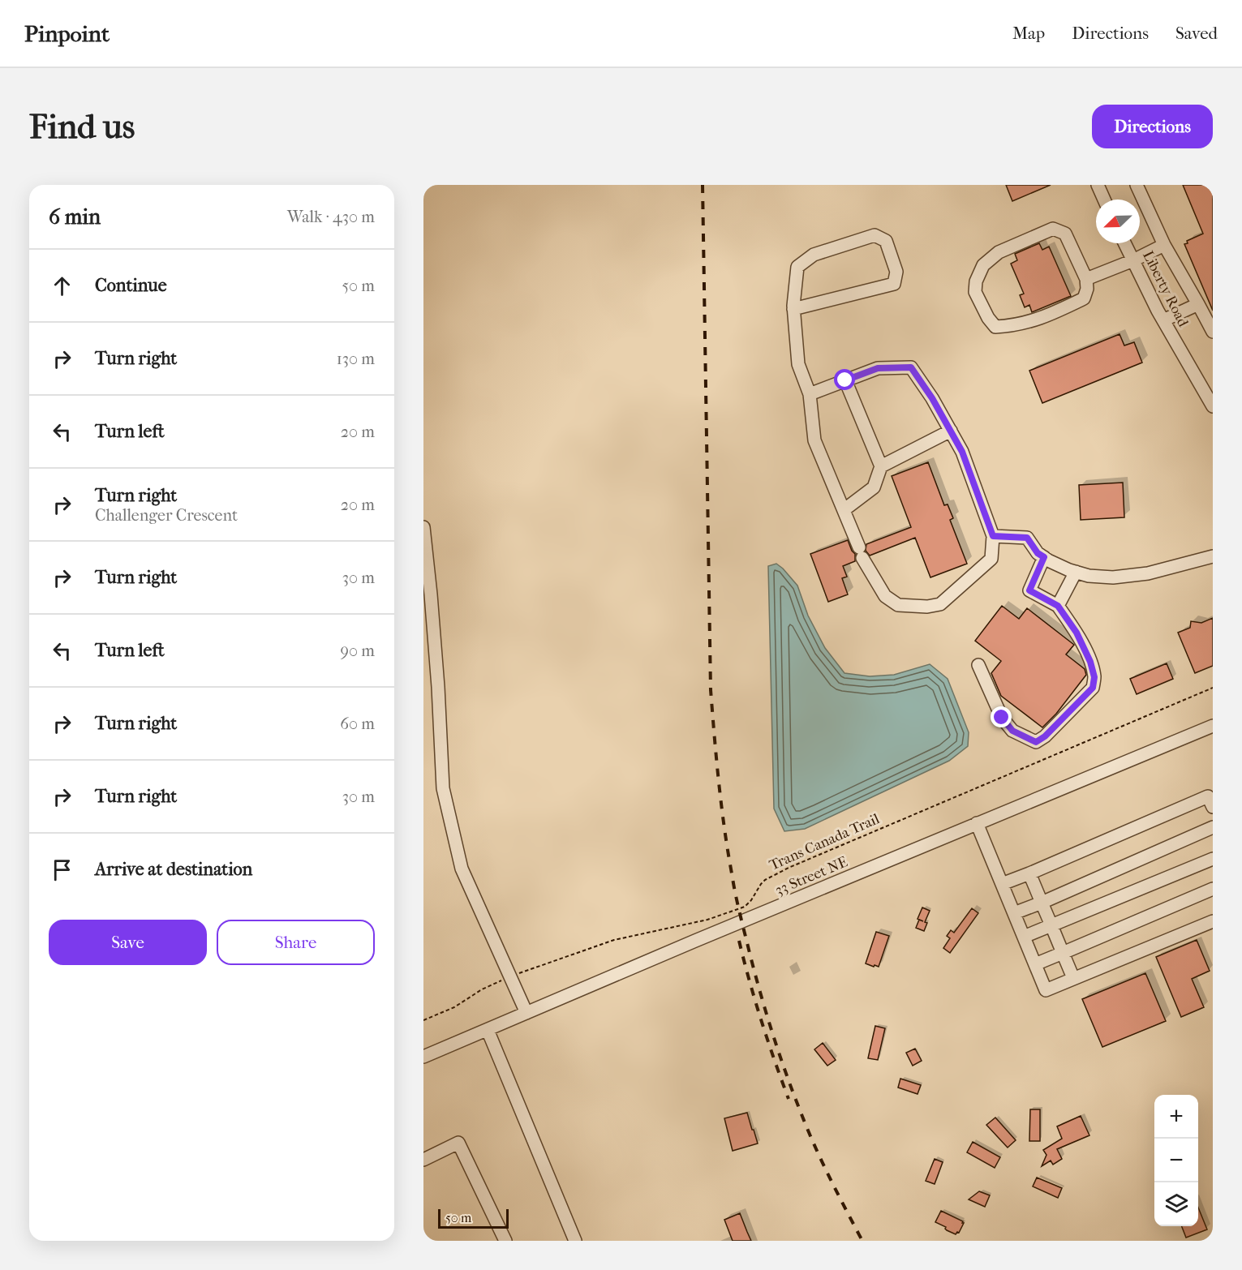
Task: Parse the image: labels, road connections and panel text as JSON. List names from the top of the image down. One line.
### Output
{"streets":{"street":["Liberty Road","33 Street NE"],"path":["Trans Canada Trail"]},"scale_bar":"50 m","north":"bottom left","page":{"header":"Pinpoint","nav":["Map","Directions","Saved"],"buttons":["Directions",["Save","Share"]],"title":"Find us","heading":["6 min","Walk · 430 m"],"list":[["Continue","50 m"],["Turn right","130 m"],["Turn left","20 m"],["Turn right","Challenger Crescent","20 m"],["Turn right","30 m"],["Turn left","90 m"],["Turn right","60 m"],["Turn right","30 m"],"Arrive at destination"],"map_buttons":["+","−"],"scale":"50 m"}}
